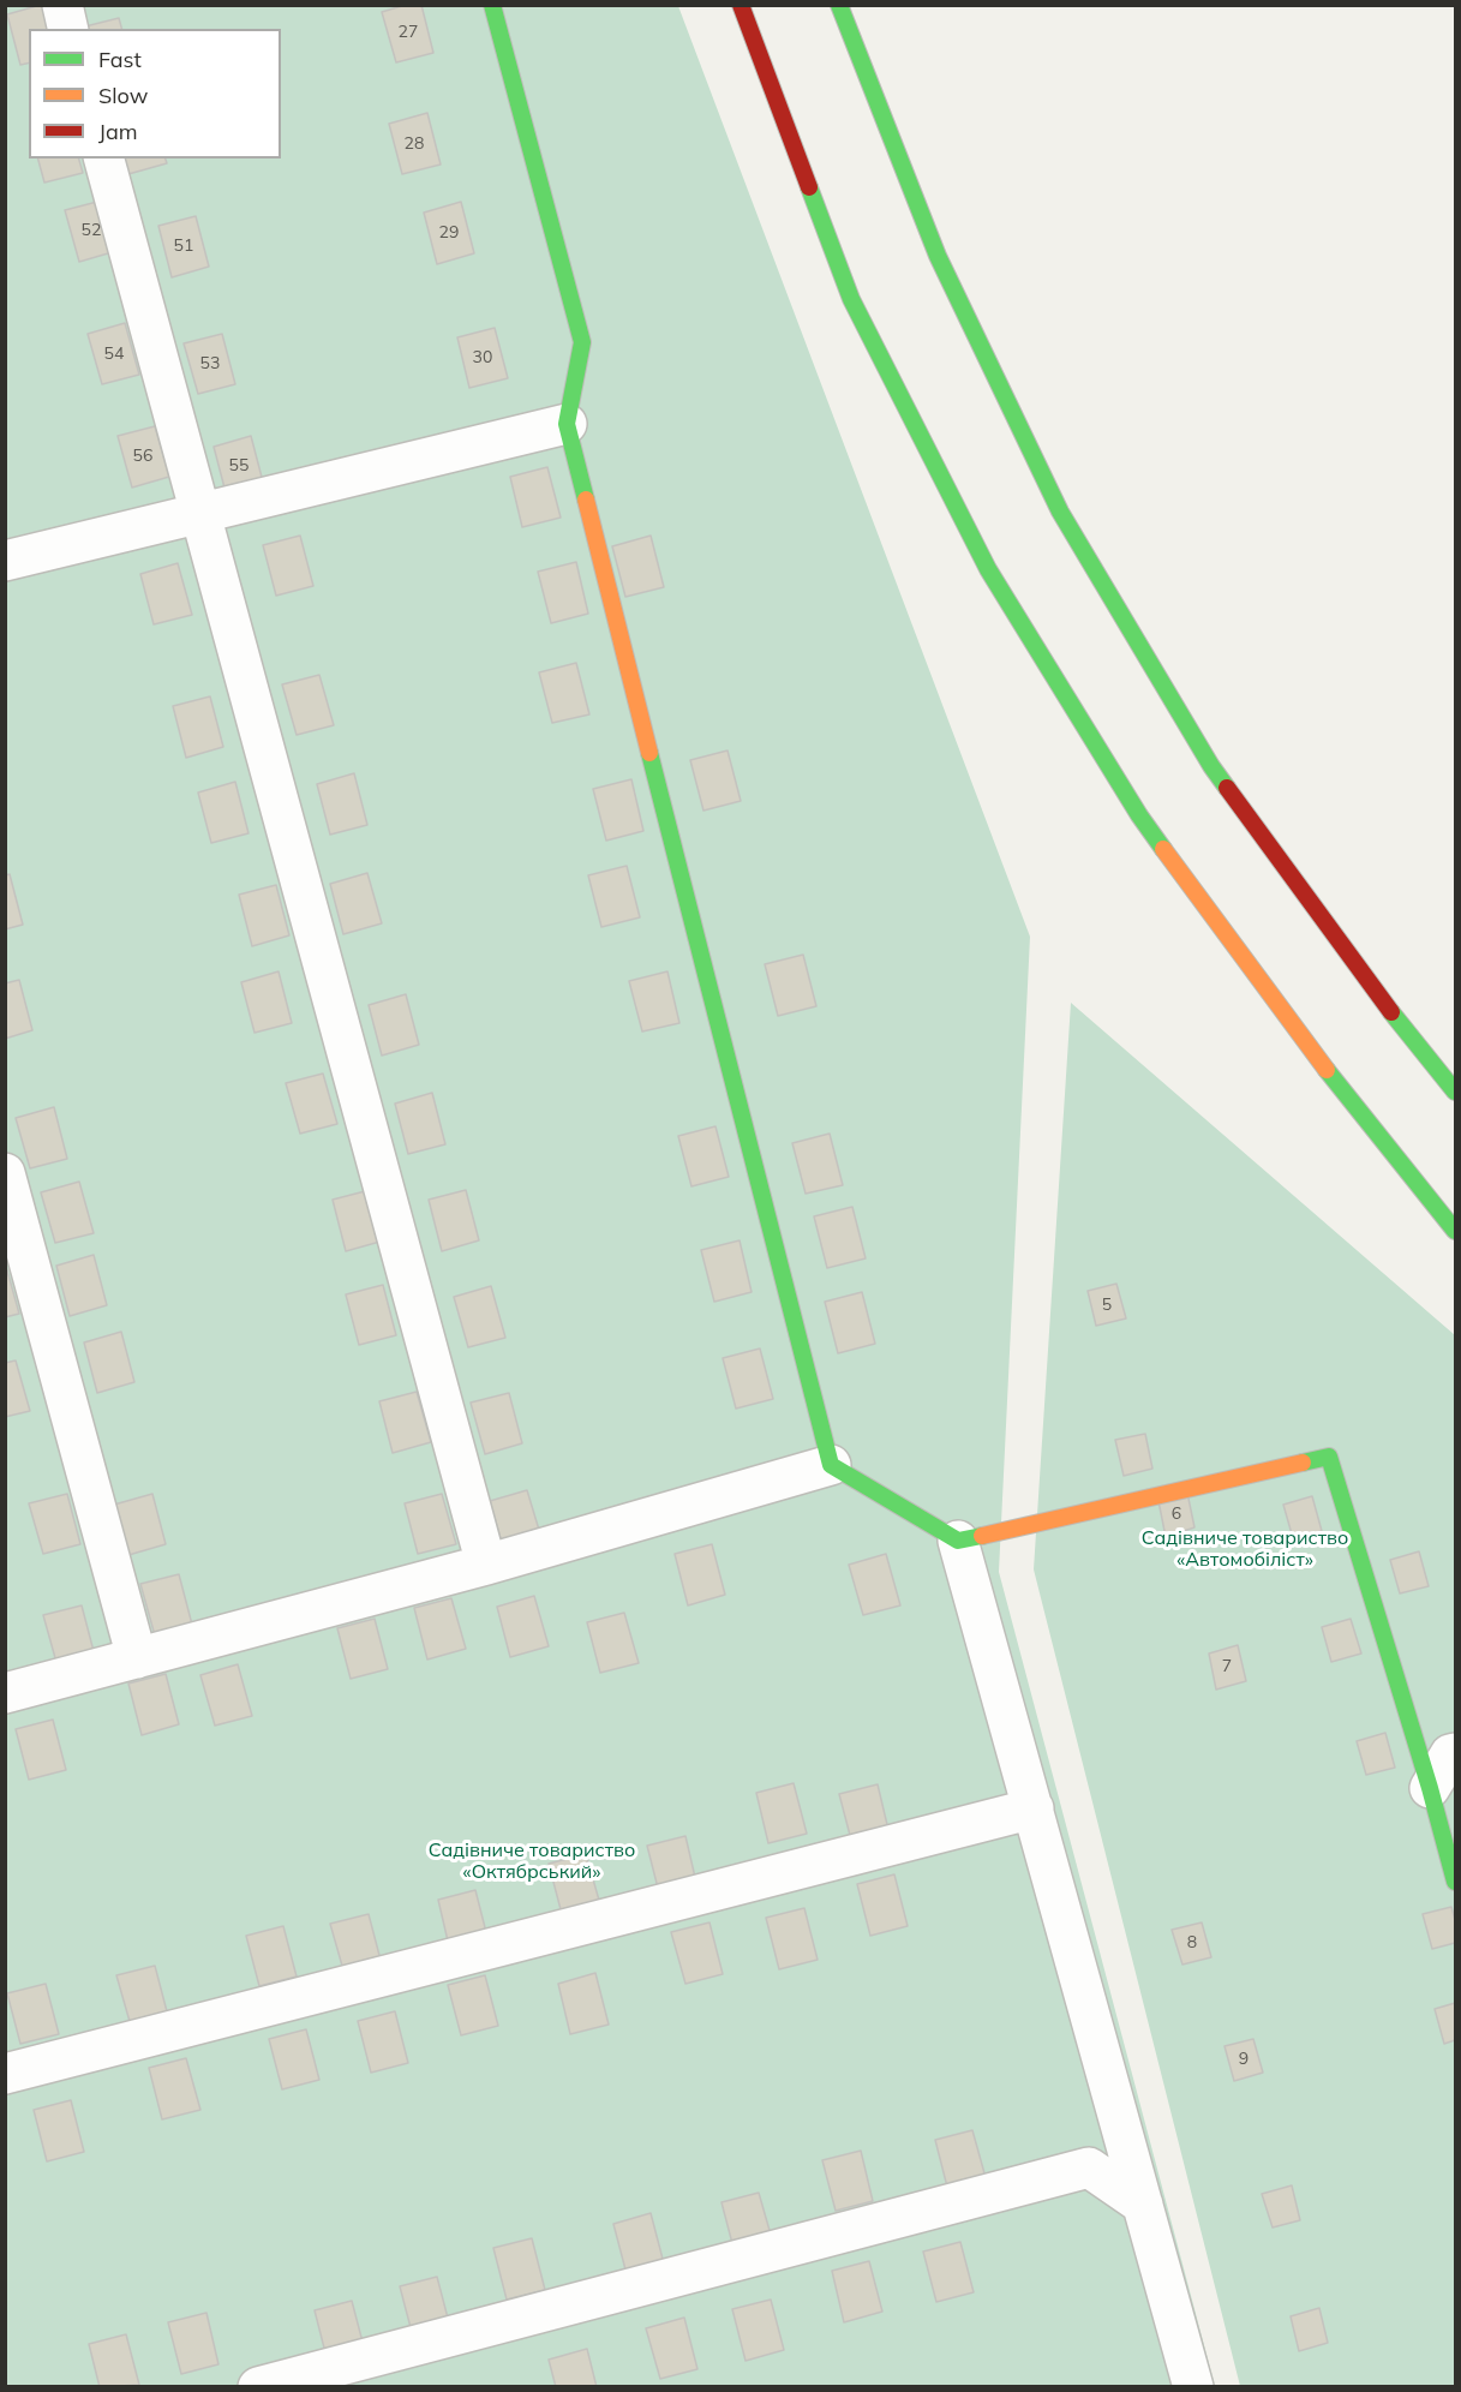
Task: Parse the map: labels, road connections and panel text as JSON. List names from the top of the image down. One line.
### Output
{"parks":["Садівниче товариство «Автомобіліст»","Садівниче товариство «Октябрський»"],"house_numbers":["27","28","52","29","51","54","30","53","56","55","5","6","7","8","9"],"legend":["Fast","Slow","Jam"]}
